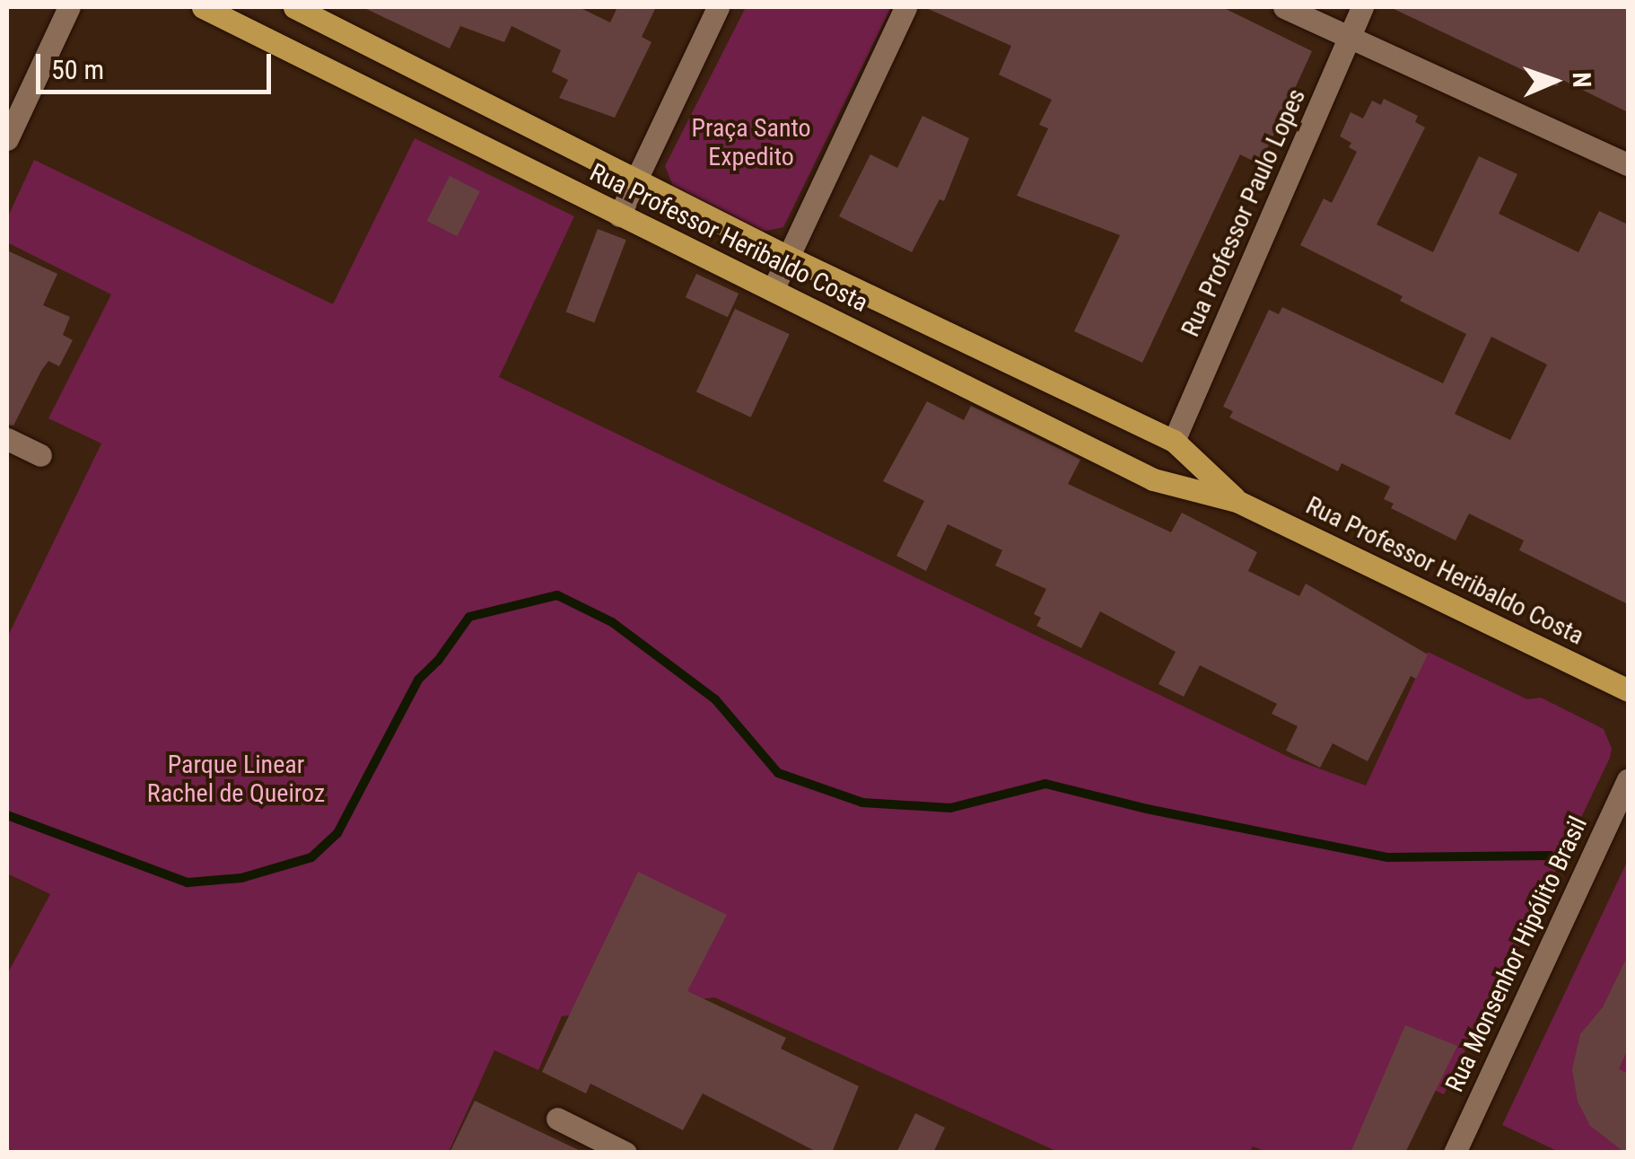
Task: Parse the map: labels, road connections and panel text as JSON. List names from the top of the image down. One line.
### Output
{"streets":{"main road":["Rua Professor Heribaldo Costa"],"street":["Rua Professor Paulo Lopes","Rua Monsenhor Hipólito Brasil"]},"crossings":[["Rua Professor Paulo Lopes","Rua Professor Heribaldo Costa"]],"parks":["Praça Santo Expedito","Parque Linear Rachel de Queiroz"],"scale_bar":"50 m","north":"right"}
